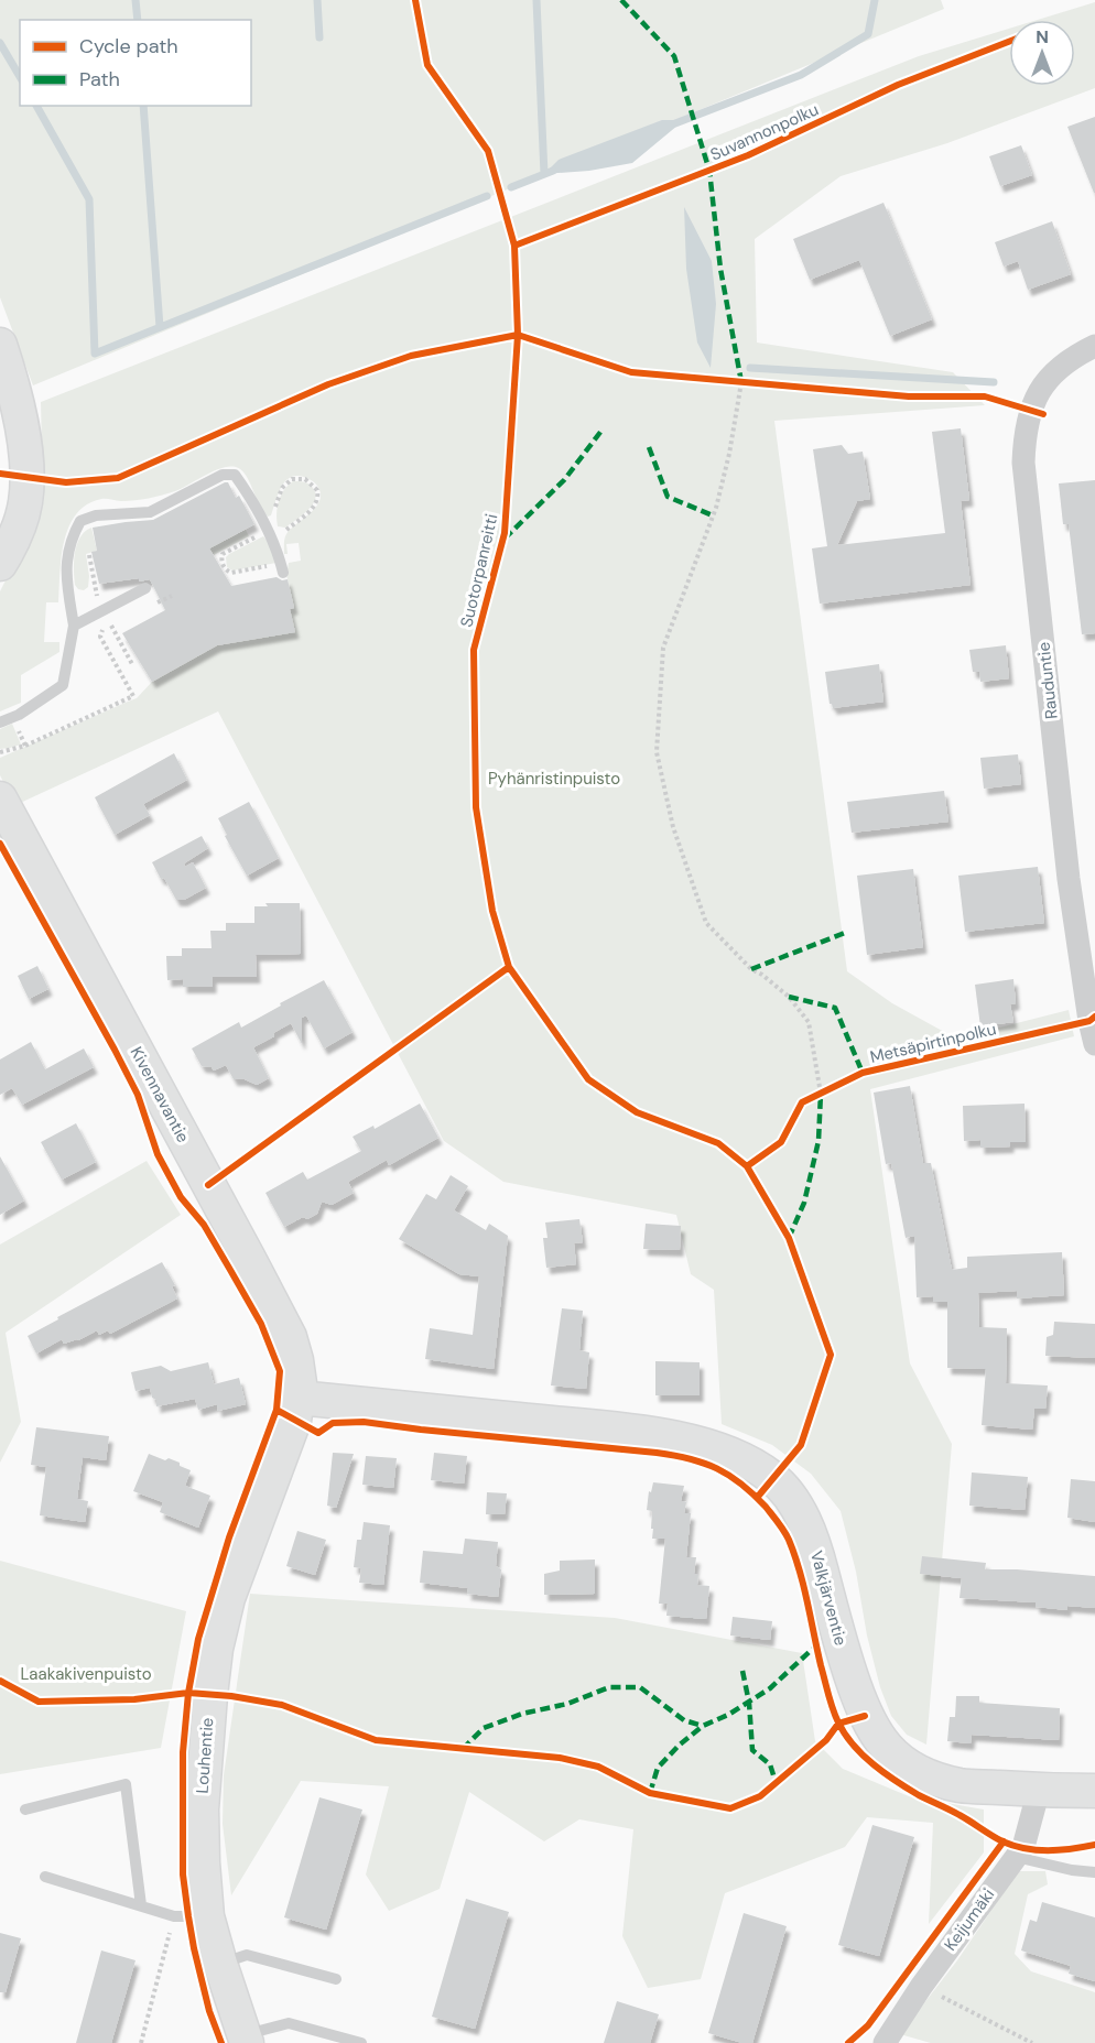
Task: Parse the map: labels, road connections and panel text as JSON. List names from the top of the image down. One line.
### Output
{"streets":{"street":["Rauduntie","Kivennavantie","Valkjärventie","Louhentie","Keijumäki"],"cycle path":["Suvannonpolku","Suotorpanreitti","Metsäpirtinpolku"]},"crossings":[["Kivennavantie","Valkjärventie"],["Kivennavantie","Louhentie"],["Valkjärventie","Louhentie"],["Valkjärventie","Keijumäki"]],"parks":["Pyhänristinpuisto","Laakakivenpuisto"],"legend":["Cycle path","Path"],"north":"top"}
